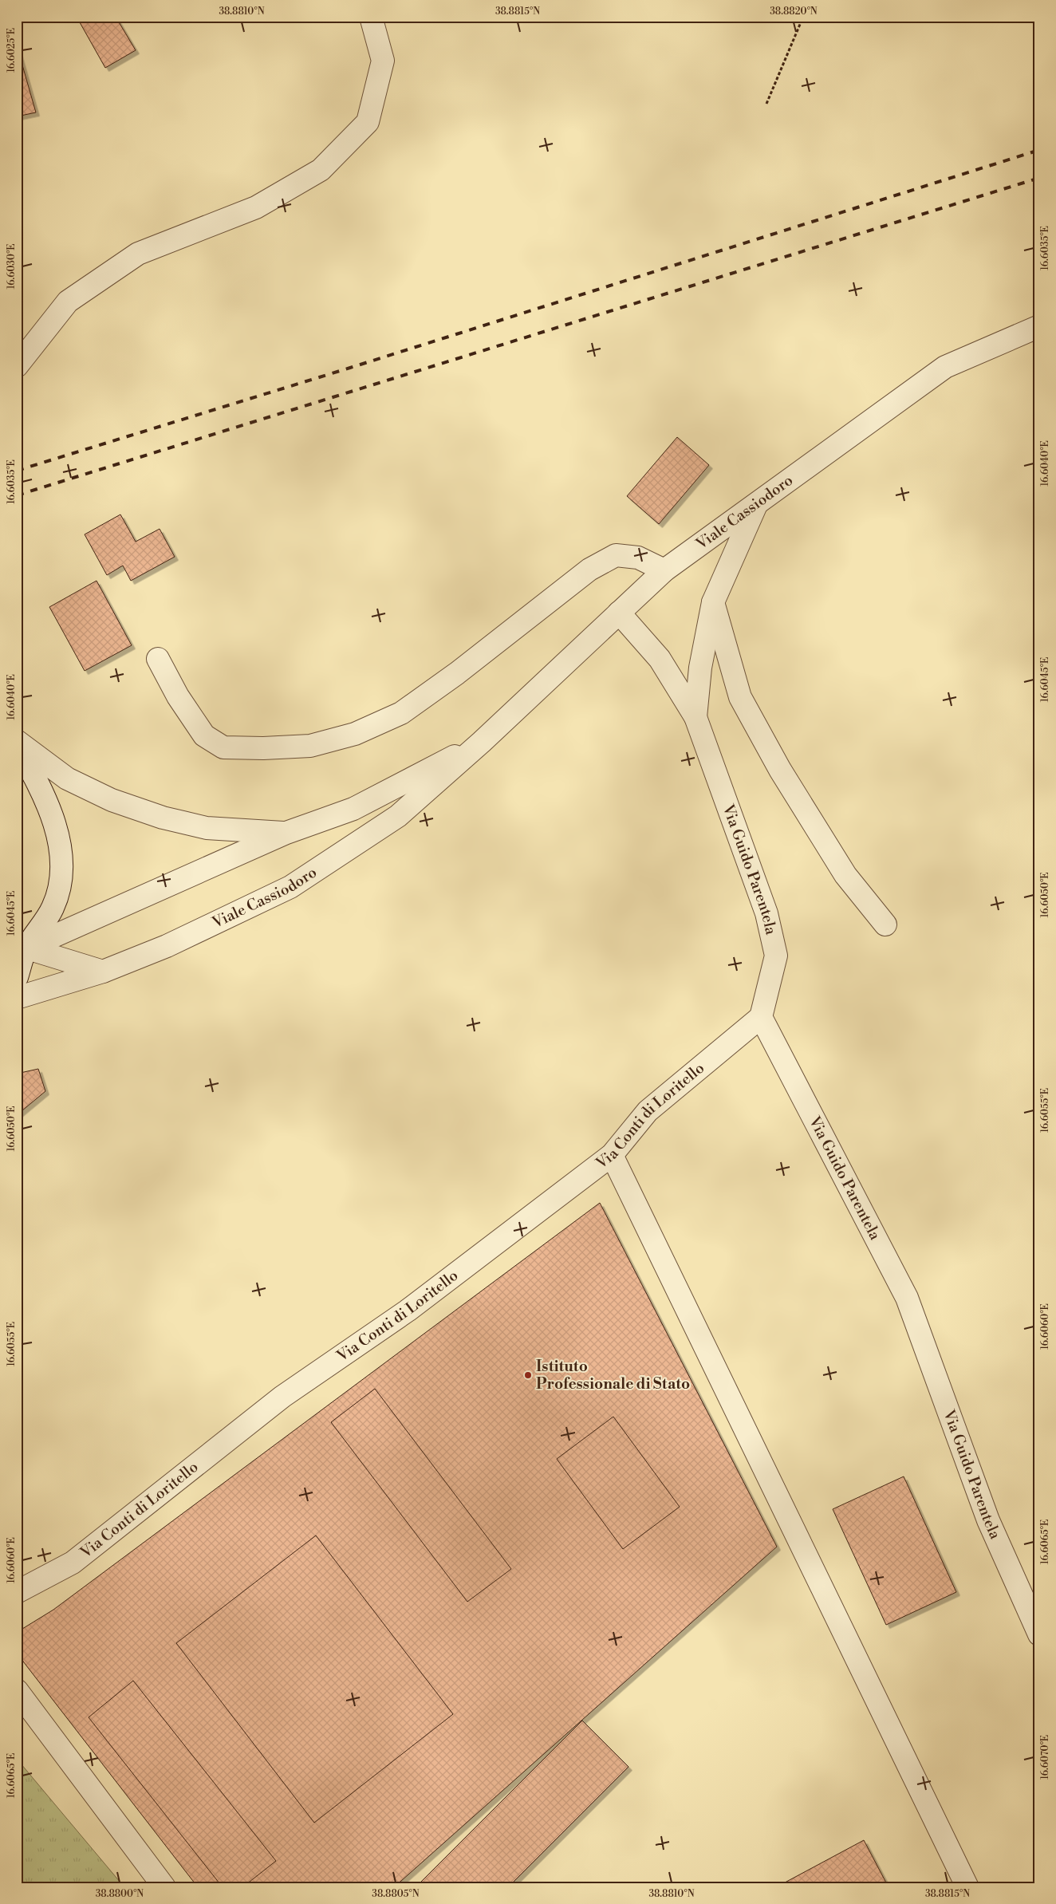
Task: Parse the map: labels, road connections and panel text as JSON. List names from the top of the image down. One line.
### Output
{"streets":{"street":["Viale Cassiodoro","Via Guido Parentela","Via Conti di Loritello"]},"crossings":[["Via Guido Parentela","Via Conti di Loritello"]],"places":["Istituto Professionale di Stato"],"coordinates":["38.8810°N","38.8815°N","38.8820°N","16.6025°E","16.6035°E","16.6030°E","16.6040°E","16.6045°E","16.6050°E","16.6055°E","16.6060°E","16.6065°E","16.6070°E","38.8800°N","38.8805°N"]}
